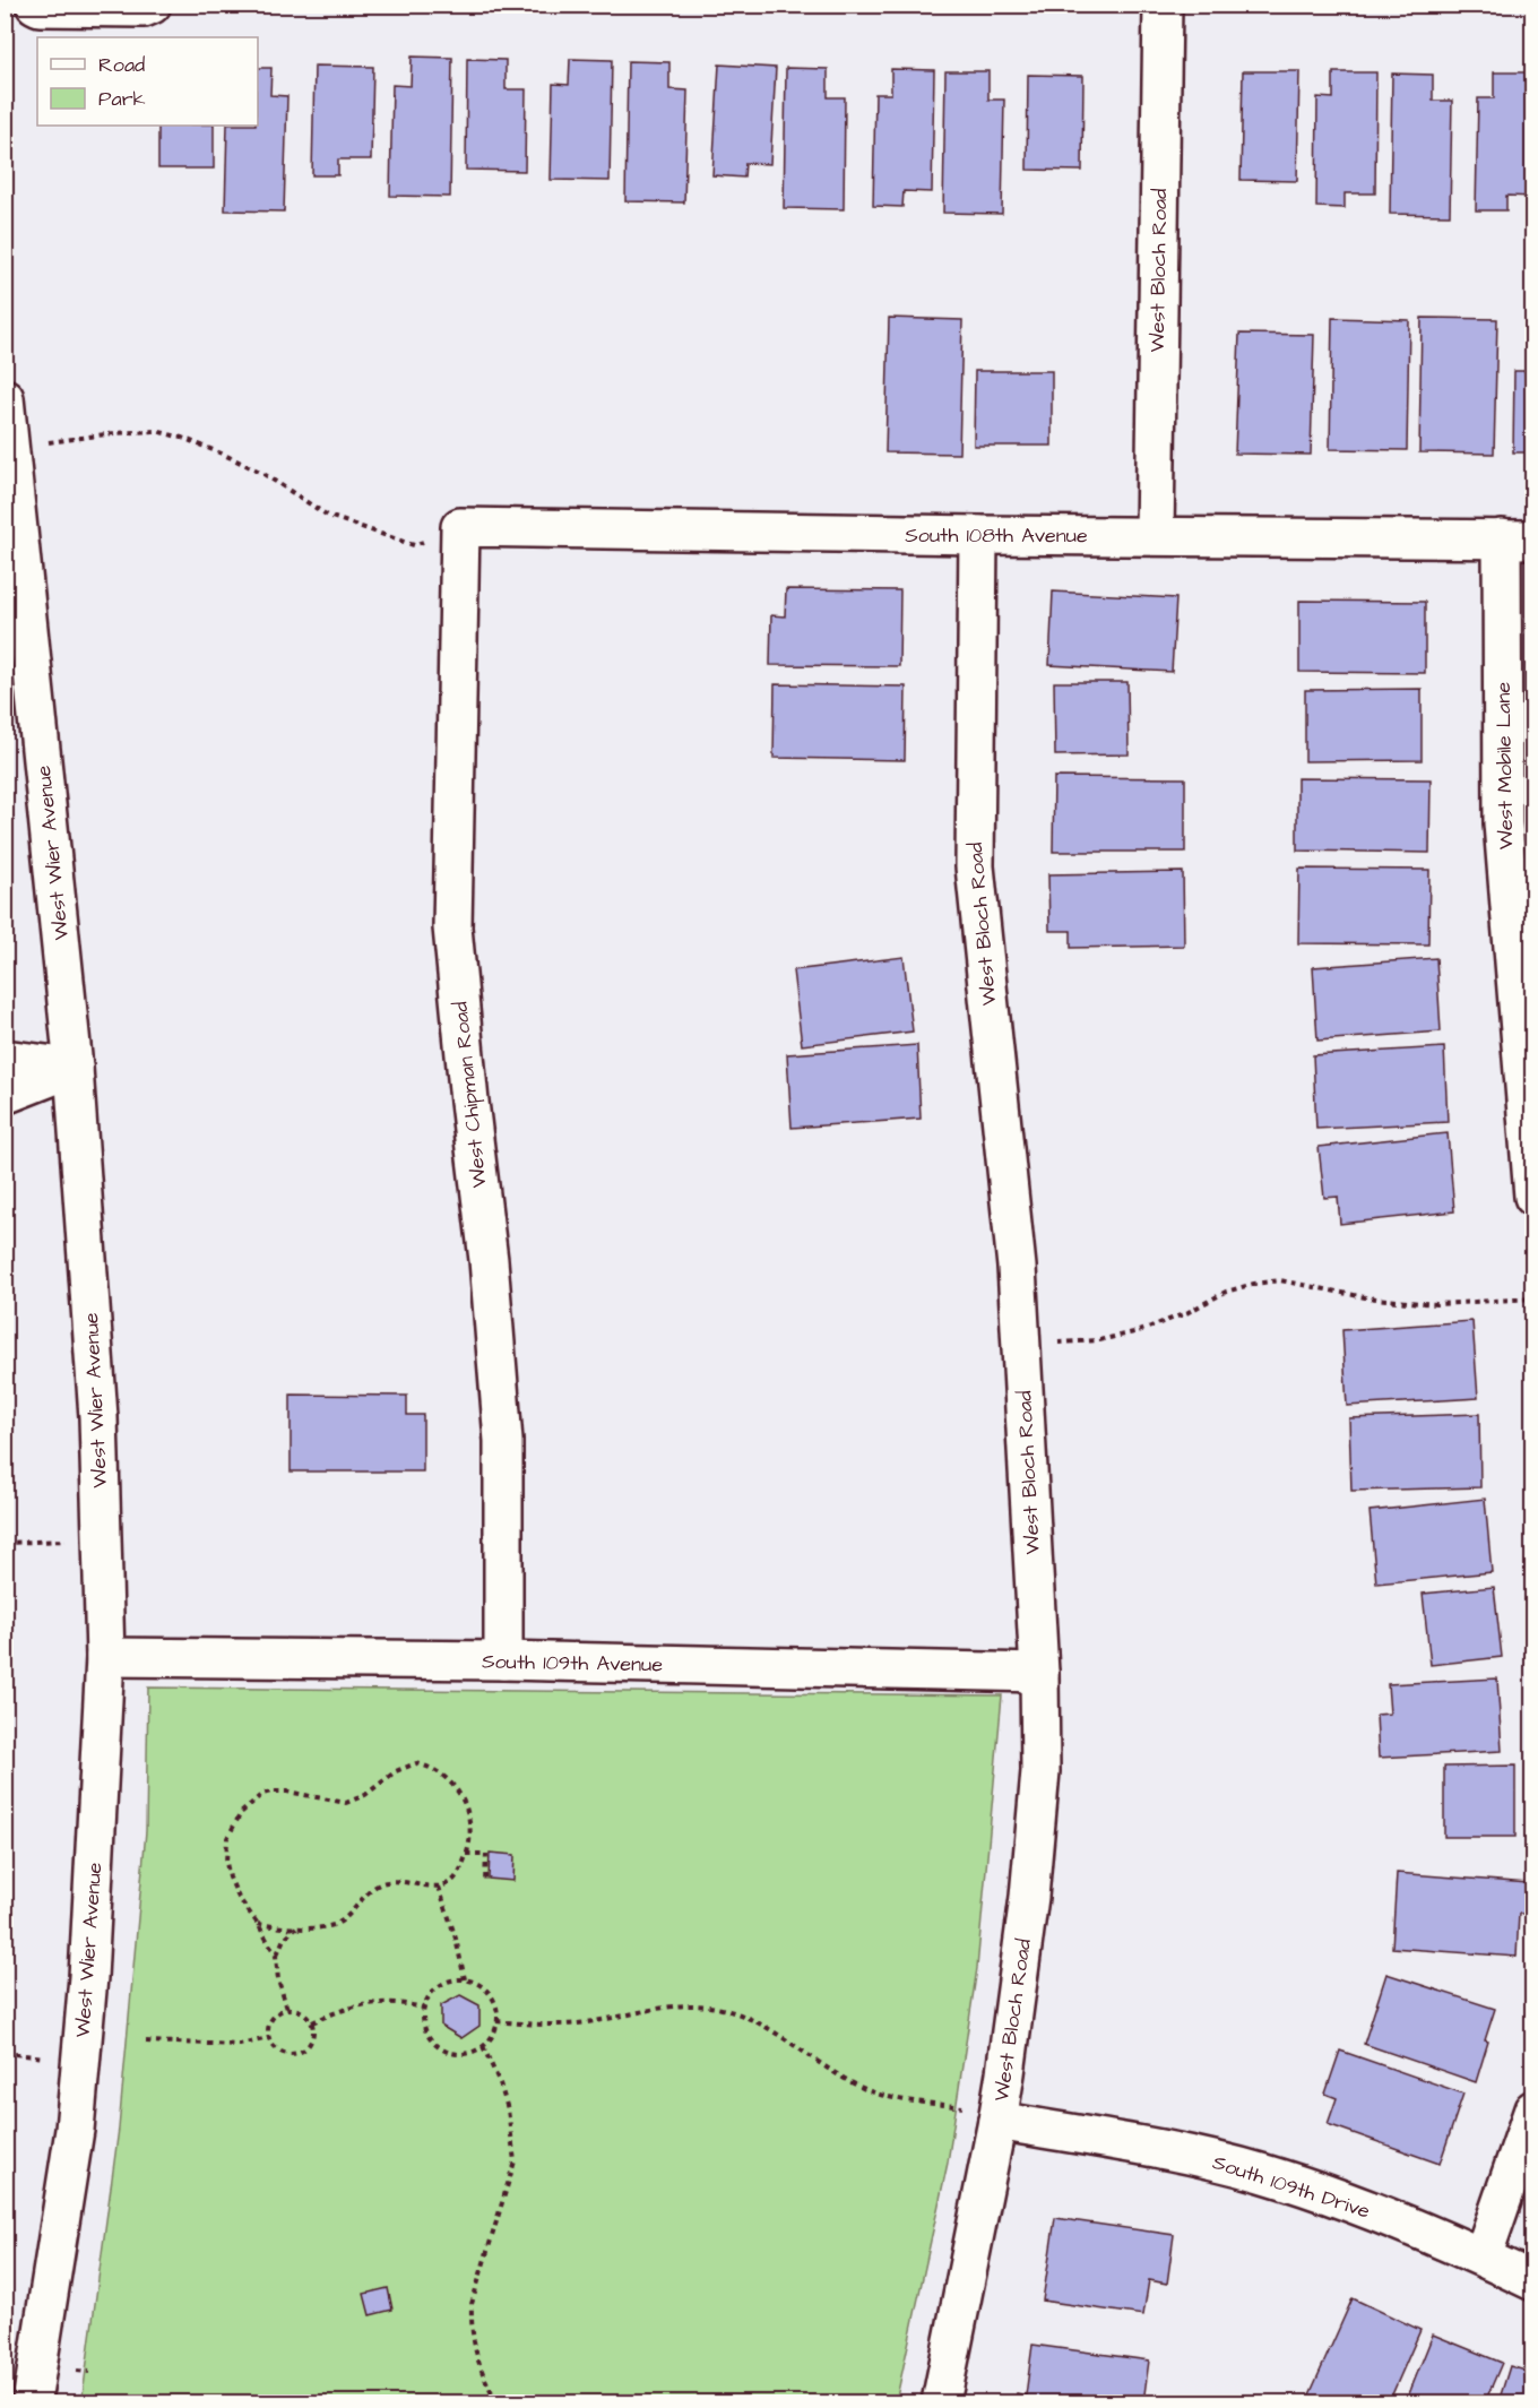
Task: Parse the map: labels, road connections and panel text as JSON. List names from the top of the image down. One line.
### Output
{"streets":{"street":["West Bloch Road","South 108th Avenue","West Mobile Lane","West Wier Avenue","West Chipman Road","South 109th Avenue","South 109th Drive"]},"crossings":[["West Bloch Road","South 108th Avenue"],["West Bloch Road","South 109th Avenue"],["West Bloch Road","South 109th Drive"],["South 108th Avenue","West Mobile Lane"],["South 108th Avenue","West Chipman Road"],["West Wier Avenue","South 109th Avenue"],["West Chipman Road","South 109th Avenue"]],"legend":["Road","Park"]}
